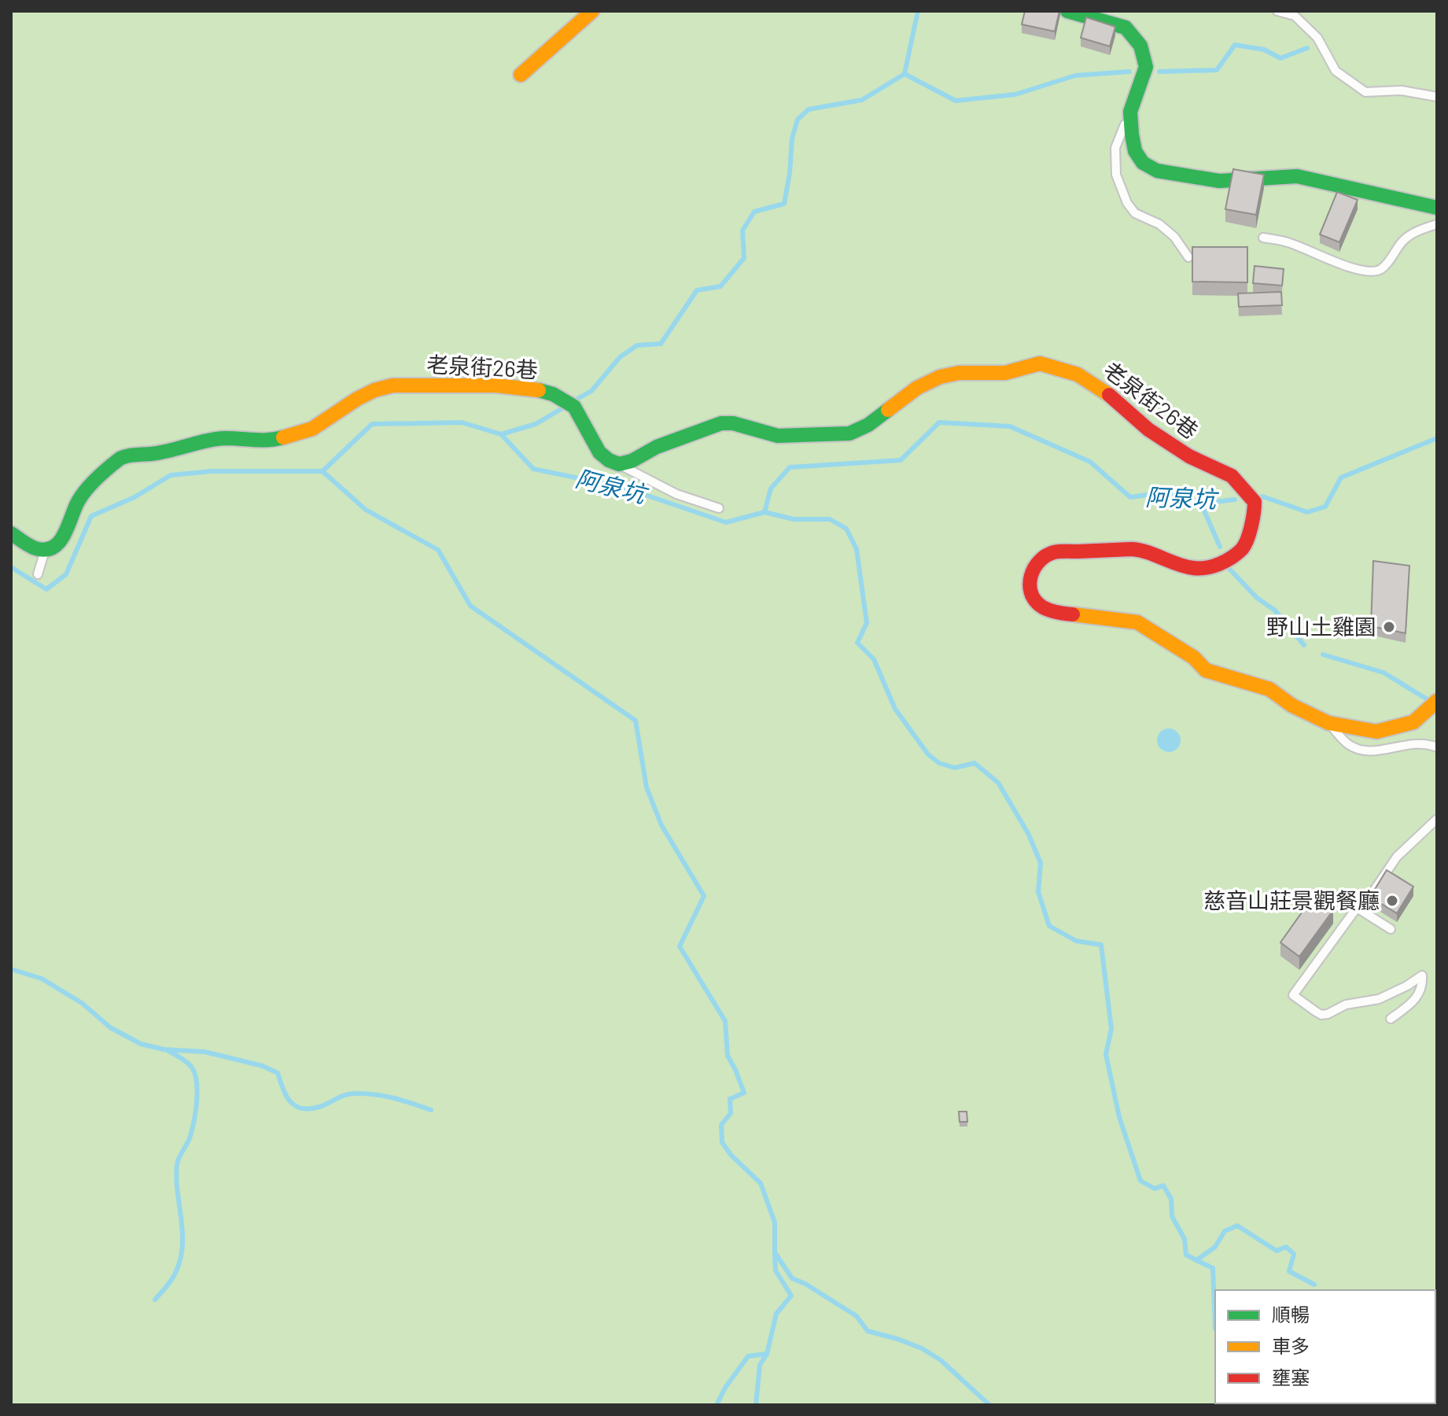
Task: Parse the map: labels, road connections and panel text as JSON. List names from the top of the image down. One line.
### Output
{"streets":{"street":["老泉街26巷"]},"water":["阿泉坑"],"places":["野山土雞園","慈音山莊景觀餐廳"],"legend":["順暢","車多","壅塞"]}
